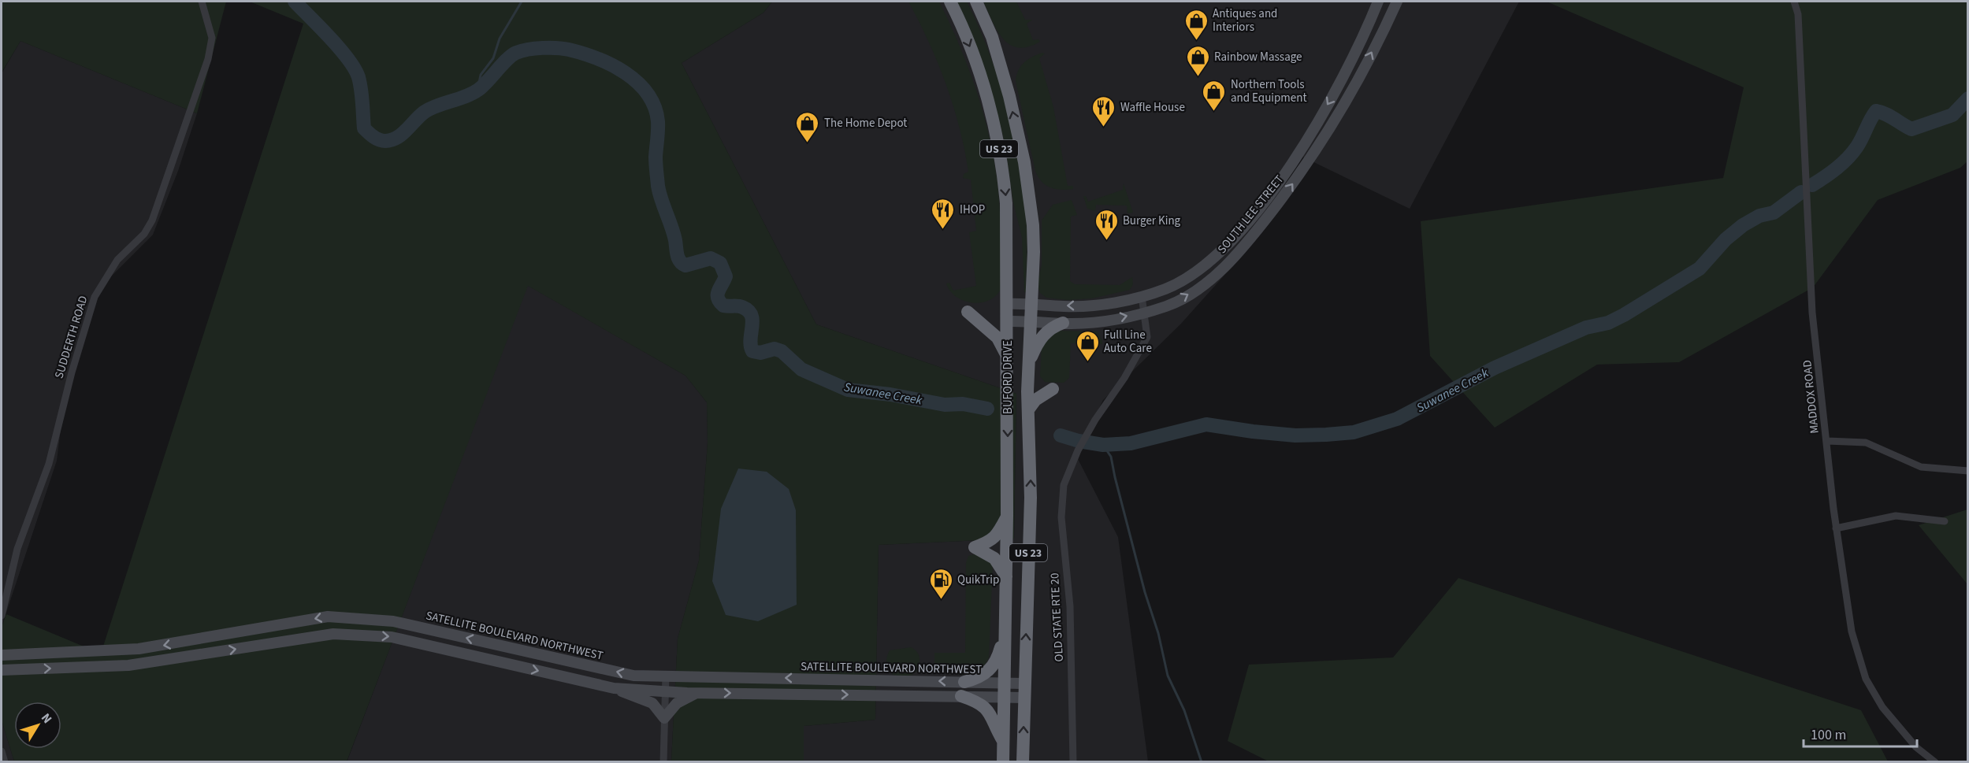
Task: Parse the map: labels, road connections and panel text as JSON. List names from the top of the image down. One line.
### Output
{"streets":{"highway":["US 23","BUFORD DRIVE"],"main road":["SOUTH LEE STREET","SATELLITE BOULEVARD NORTHWEST"],"street":["SUDDERTH ROAD","MADDOX ROAD","OLD STATE RTE 20"]},"crossings":[["SOUTH LEE STREET","BUFORD DRIVE"],["SOUTH LEE STREET","OLD STATE RTE 20"],["BUFORD DRIVE","SATELLITE BOULEVARD NORTHWEST"]],"water":["Suwanee Creek"],"places":{"shop":["Antiques and Interiors","Rainbow Massage","Northern Tools and Equipment","The Home Depot","Full Line Auto Care"],"restaurant":["Waffle House","IHOP","Burger King"],"fuel station":["QuikTrip"]},"scale_bar":"100 m","north":"top right"}
